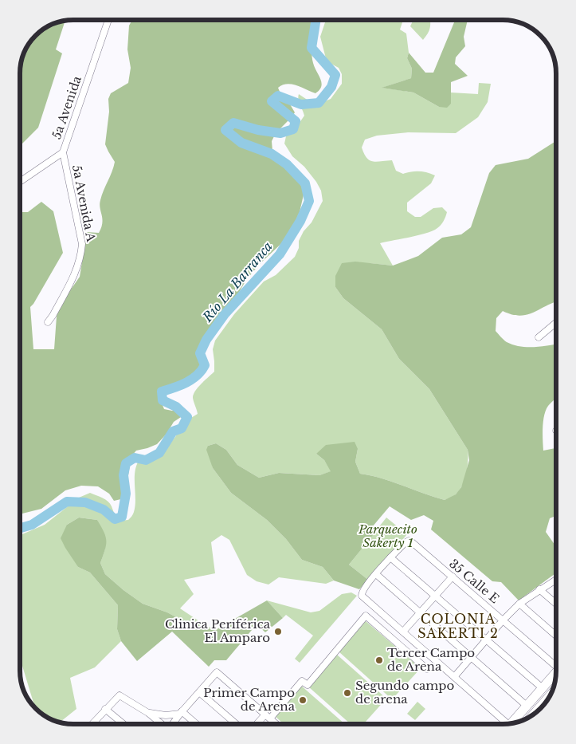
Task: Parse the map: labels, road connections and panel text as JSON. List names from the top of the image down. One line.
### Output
{"streets":{"street":["5a Avenida","5a Avenida A","35 Calle E"]},"crossings":[["5a Avenida","5a Avenida A"]],"districts":["COLONIA SAKERTI 2"],"water":["Río La Barranca"],"parks":["Parquecito Sakerty 1"],"places":["Clinica Periférica El Amparo","Tercer Campo de Arena","Segundo campo de arena","Primer Campo de Arena"]}
